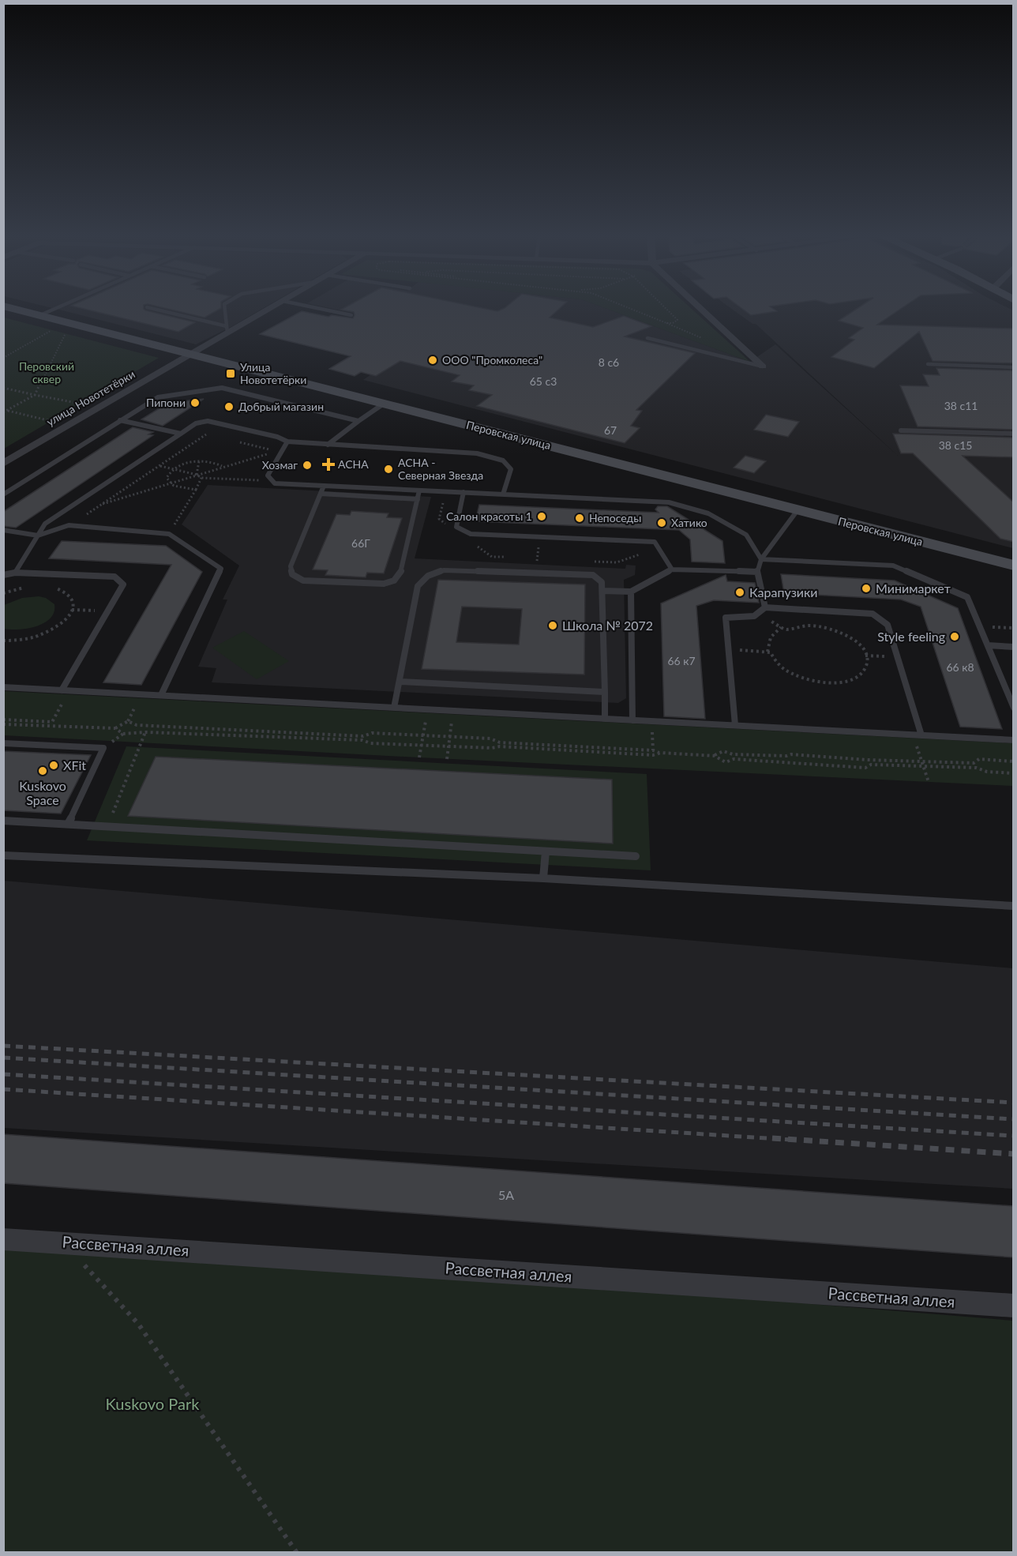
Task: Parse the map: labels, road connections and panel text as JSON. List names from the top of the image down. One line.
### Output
{"streets":{"main road":["Перовская улица"],"street":["улица Новотетёрки","Рассветная аллея"]},"crossings":[["улица Новотетёрки","Перовская улица"]],"parks":["Перовский сквер","Kuskovo Park"],"places":{"other":["ООО \"Промколеса\"","Пипони","Добрый магазин","Хозмаг","АСНА - Северная Звезда","Салон красоты 1","Непоседы","Хатико","Минимаркет","Карапузики","Школа № 2072","Style feeling","XFit","Kuskovo Space"],"transit":["Улица Новотетёрки"],"health":["АСНА"]},"house_numbers":["8 с6","65 с3","38 с11","67","38 с15","66Г","66 к7","66 к8","5А"]}
